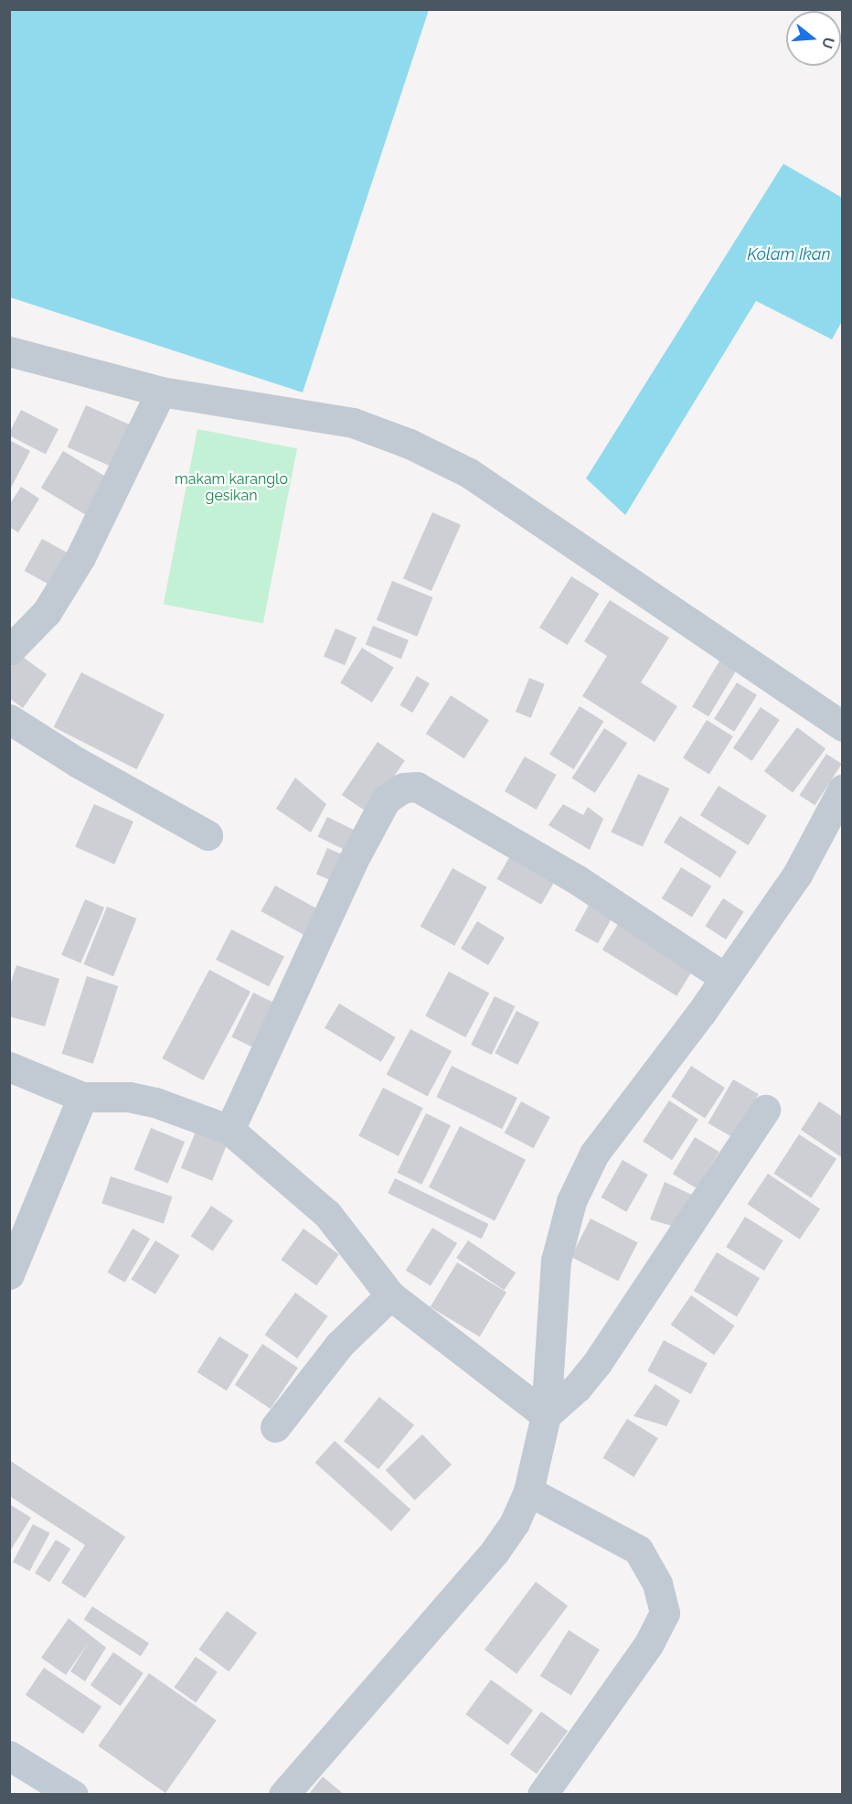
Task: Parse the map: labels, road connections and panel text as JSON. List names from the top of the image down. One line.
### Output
{"water":["Kolam Ikan"],"parks":["makam karanglo gesikan"],"north":"right"}
